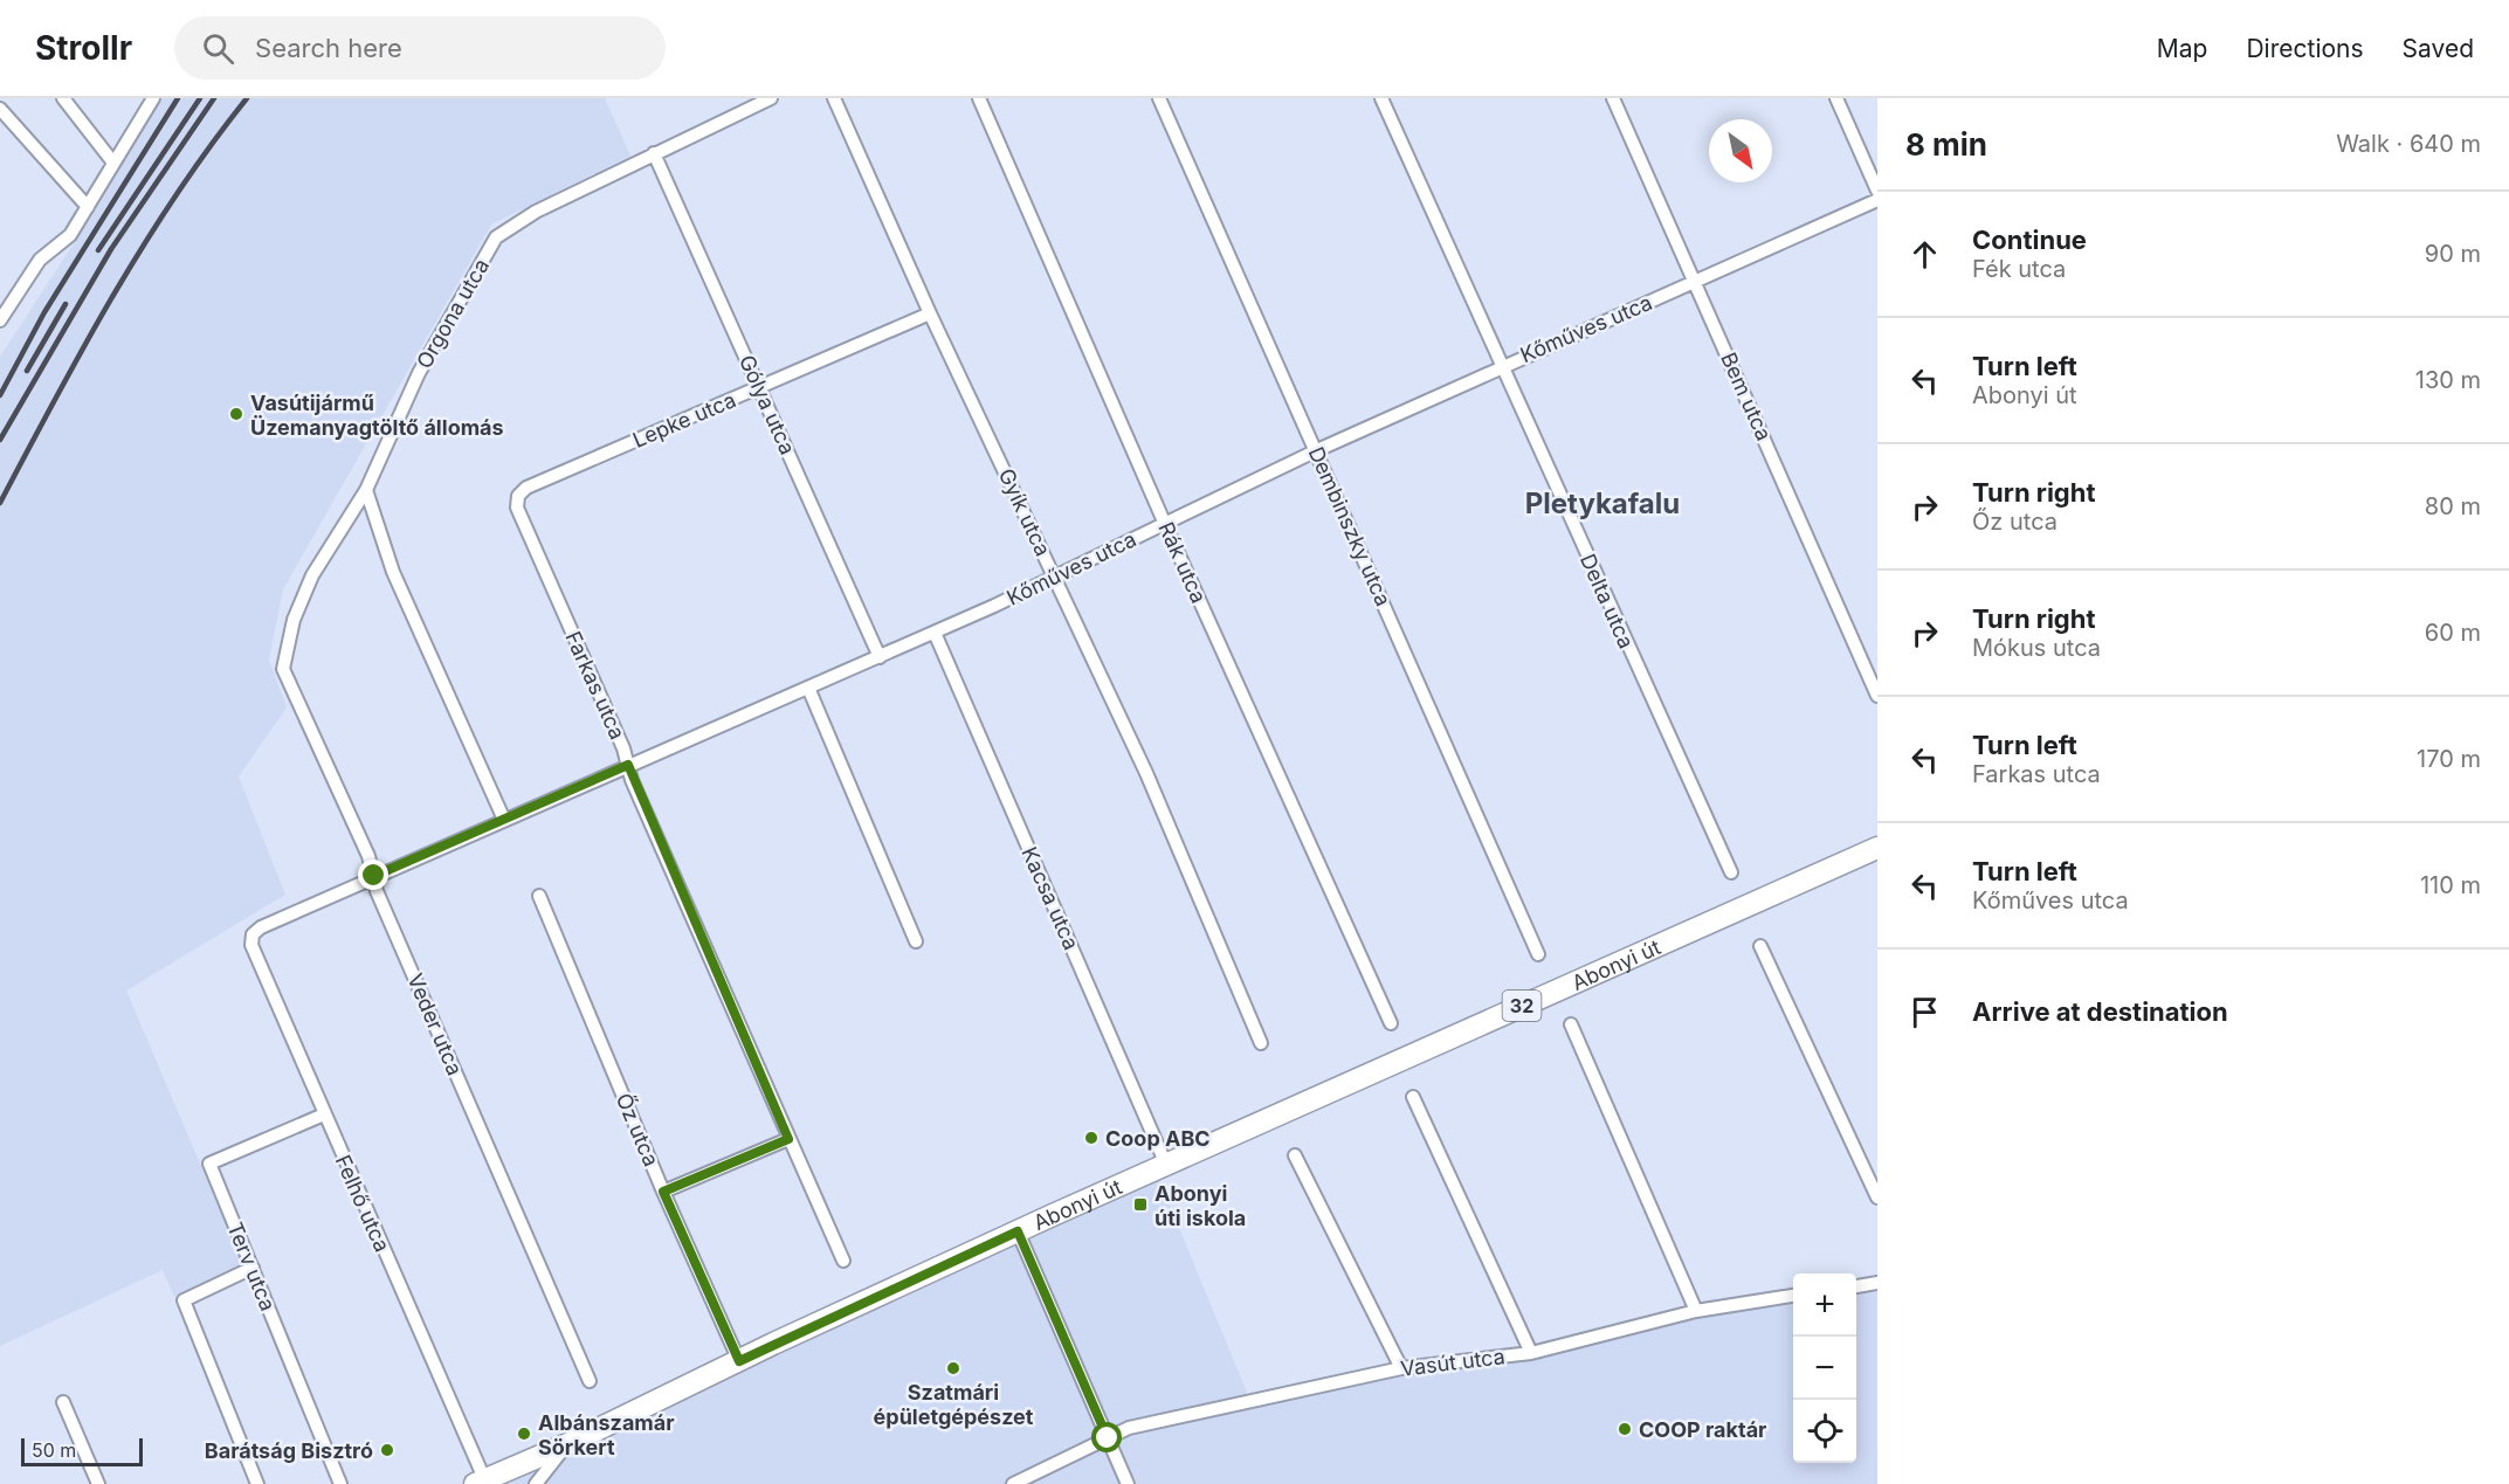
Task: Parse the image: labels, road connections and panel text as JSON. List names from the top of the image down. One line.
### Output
{"streets":{"main road":["Abonyi út","32"],"street":["Orgona utca","Kőműves utca","Bem utca","Gólya utca","Lepke utca","Gyík utca","Dembinszky utca","Rák utca","Delta utca","Farkas utca","Kacsa utca","Veder utca","Őz utca","Felhő utca","Terv utca","Vasút utca"]},"crossings":[["Orgona utca","Gólya utca"],["Orgona utca","Veder utca"],["Kőműves utca","Bem utca"],["Kőműves utca","Gólya utca"],["Kőműves utca","Gyík utca"],["Kőműves utca","Dembinszky utca"],["Kőműves utca","Rák utca"],["Kőműves utca","Delta utca"],["Kőműves utca","Farkas utca"],["Kőműves utca","Kacsa utca"],["Kőműves utca","Veder utca"],["Kőműves utca","Felhő utca"],["Gólya utca","Lepke utca"],["Lepke utca","Gyík utca"],["Lepke utca","Farkas utca"],["Kacsa utca","Abonyi út"],["Abonyi út","Őz utca"],["Abonyi út","Felhő utca"],["Felhő utca","Terv utca"]],"districts":["Pletykafalu"],"places":{"other":["Vasútijármű Üzemanyagtöltő állomás","Coop ABC","Szatmári épületgépészet","COOP raktár","Albánszamár Sörkert","Barátság Bisztró"],"transit":["Abonyi úti iskola"]},"scale_bar":"50 m","north":"bottom right","page":{"header":"Strollr","search":"Search here","nav":["Map","Directions","Saved"],"heading":["8 min","Walk · 640 m"],"list":[["Continue","Fék utca","90 m"],["Turn left","Abonyi út","130 m"],["Turn right","Őz utca","80 m"],["Turn right","Mókus utca","60 m"],["Turn left","Farkas utca","170 m"],["Turn left","Kőműves utca","110 m"],"Arrive at destination"],"map_buttons":["+","−"],"scale":"50 m"}}
